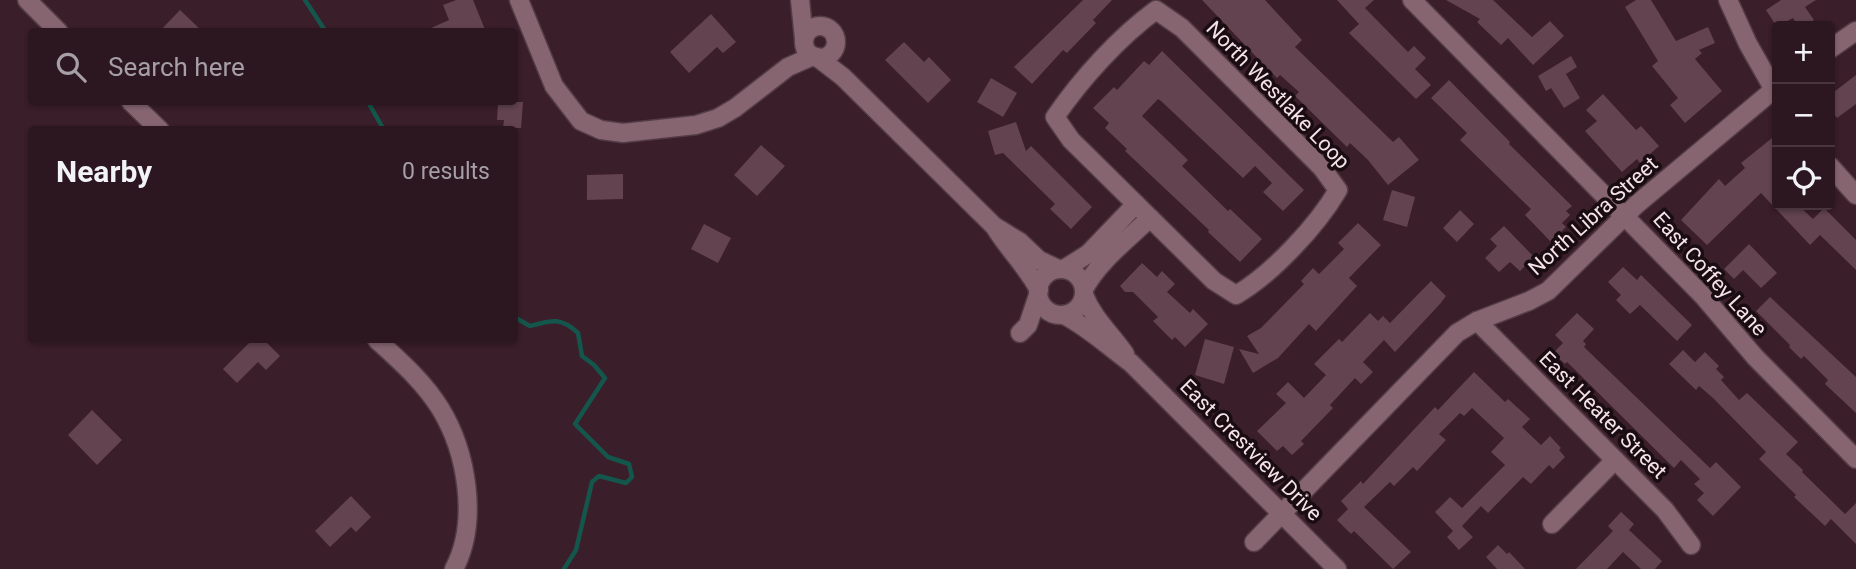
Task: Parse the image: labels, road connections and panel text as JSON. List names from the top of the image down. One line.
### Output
{"streets":{"street":["North Westlake Loop","North Libra Street","East Coffey Lane","East Heater Street","East Crestview Drive"]},"crossings":[["North Libra Street","East Coffey Lane"],["North Libra Street","East Heater Street"],["North Libra Street","East Crestview Drive"]],"page":{"map_buttons":["+","−"],"search":"Search here","heading":["Nearby","0 results"]}}
